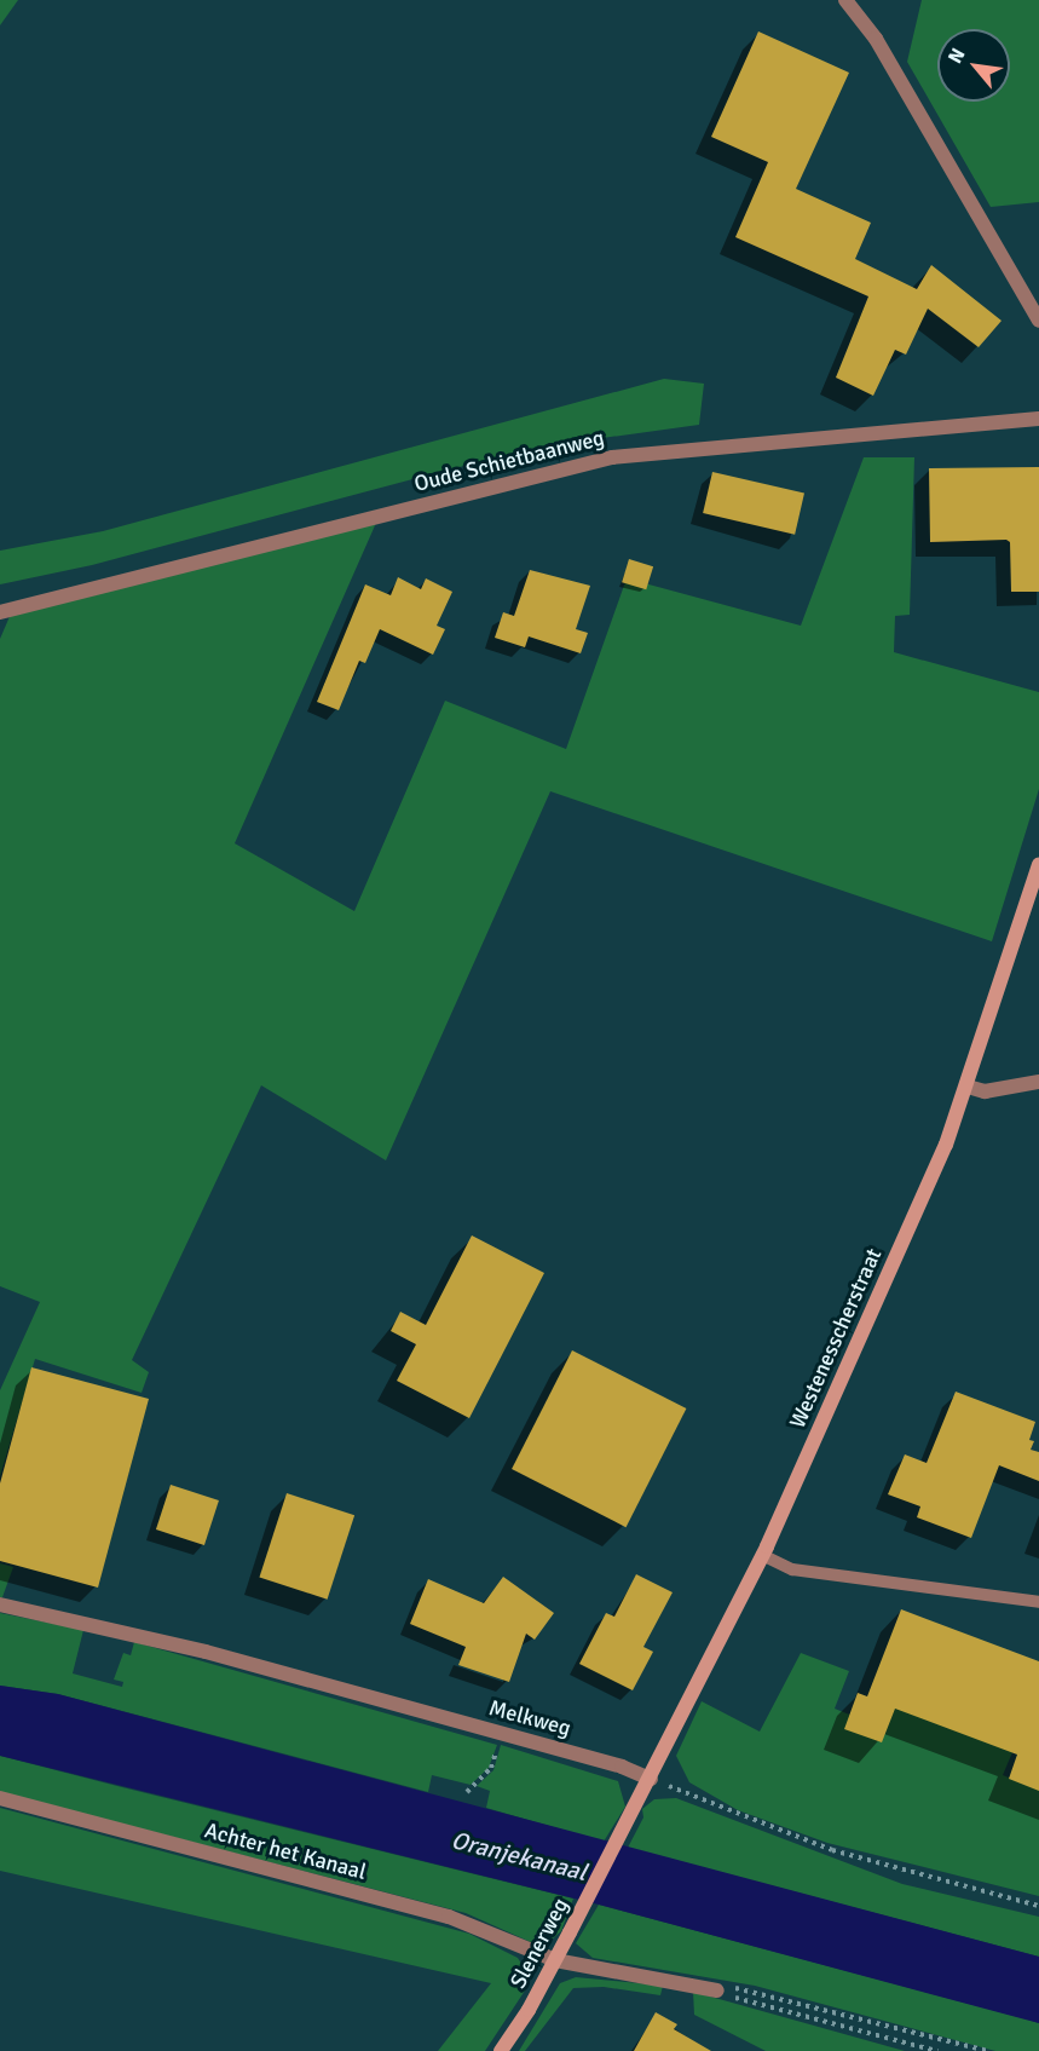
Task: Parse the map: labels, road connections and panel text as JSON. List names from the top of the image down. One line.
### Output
{"streets":{"street":["Oude Schietbaanweg","Westenesscherstraat","Melkweg","Achter het Kanaal","Slenerweg"]},"crossings":[["Westenesscherstraat","Melkweg"],["Westenesscherstraat","Slenerweg"],["Achter het Kanaal","Slenerweg"]],"water":["Oranjekanaal"],"north":"top left"}
